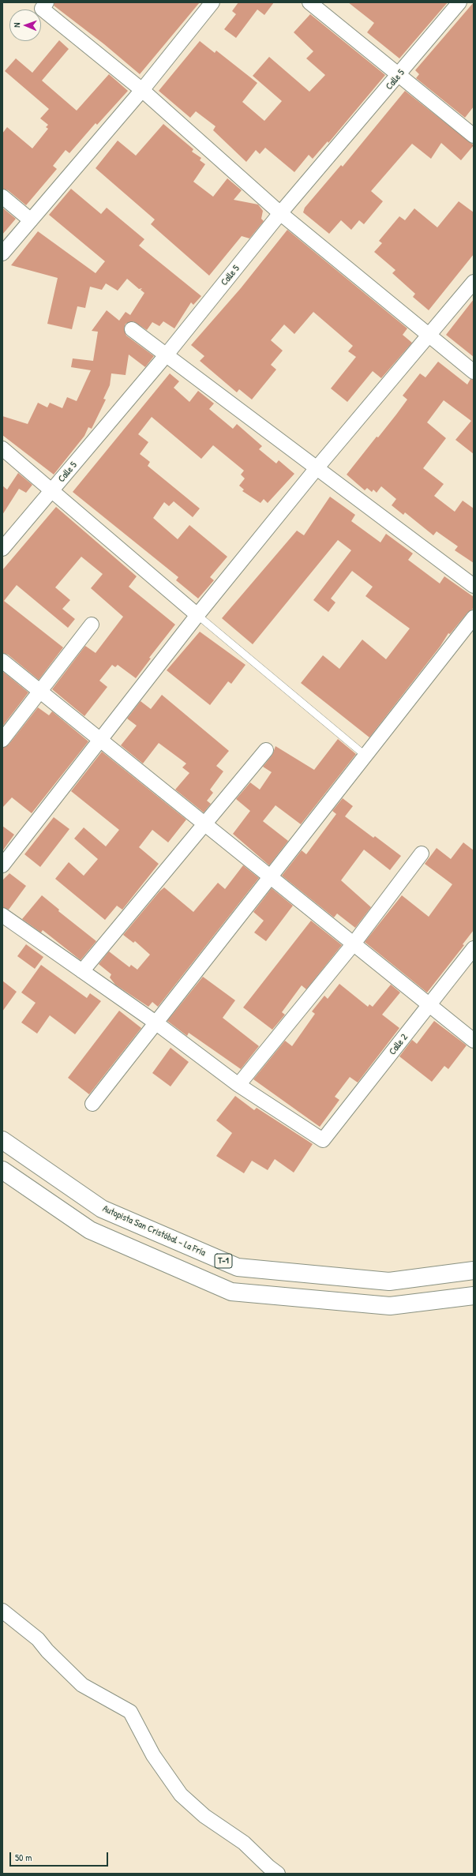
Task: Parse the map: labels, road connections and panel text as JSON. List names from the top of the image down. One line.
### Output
{"streets":{"highway":["Autopista San Cristóbal - La Fría","T-1"],"street":["Calle 5","Calle 2"]},"scale_bar":"50 m","north":"left"}
